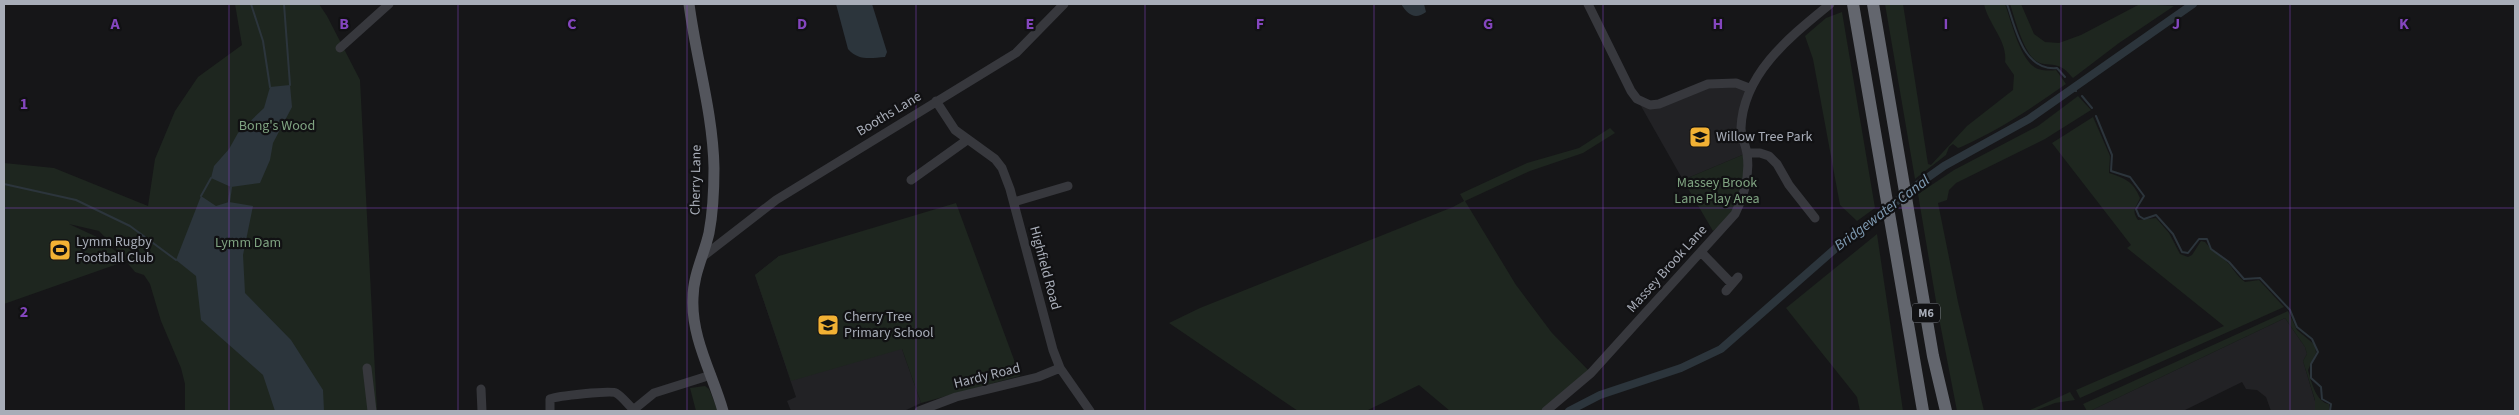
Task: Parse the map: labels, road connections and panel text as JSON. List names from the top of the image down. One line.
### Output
{"streets":{"highway":["M6"],"main road":["Cherry Lane"],"street":["Booths Lane","Highfield Road","Massey Brook Lane","Hardy Road"]},"crossings":[["Booths Lane","Cherry Lane"],["Booths Lane","Highfield Road"],["Highfield Road","Hardy Road"]],"water":["Bridgewater Canal"],"parks":["Bong's Wood","Massey Brook Lane Play Area","Lymm Dam"],"places":{"school or university":["Willow Tree Park","Cherry Tree Primary School"],"sports":["Lymm Rugby Football Club"]},"grid":{"columns":["A","B","C","D","E","F","G","H","I","J","K"],"rows":["1","2"]}}
